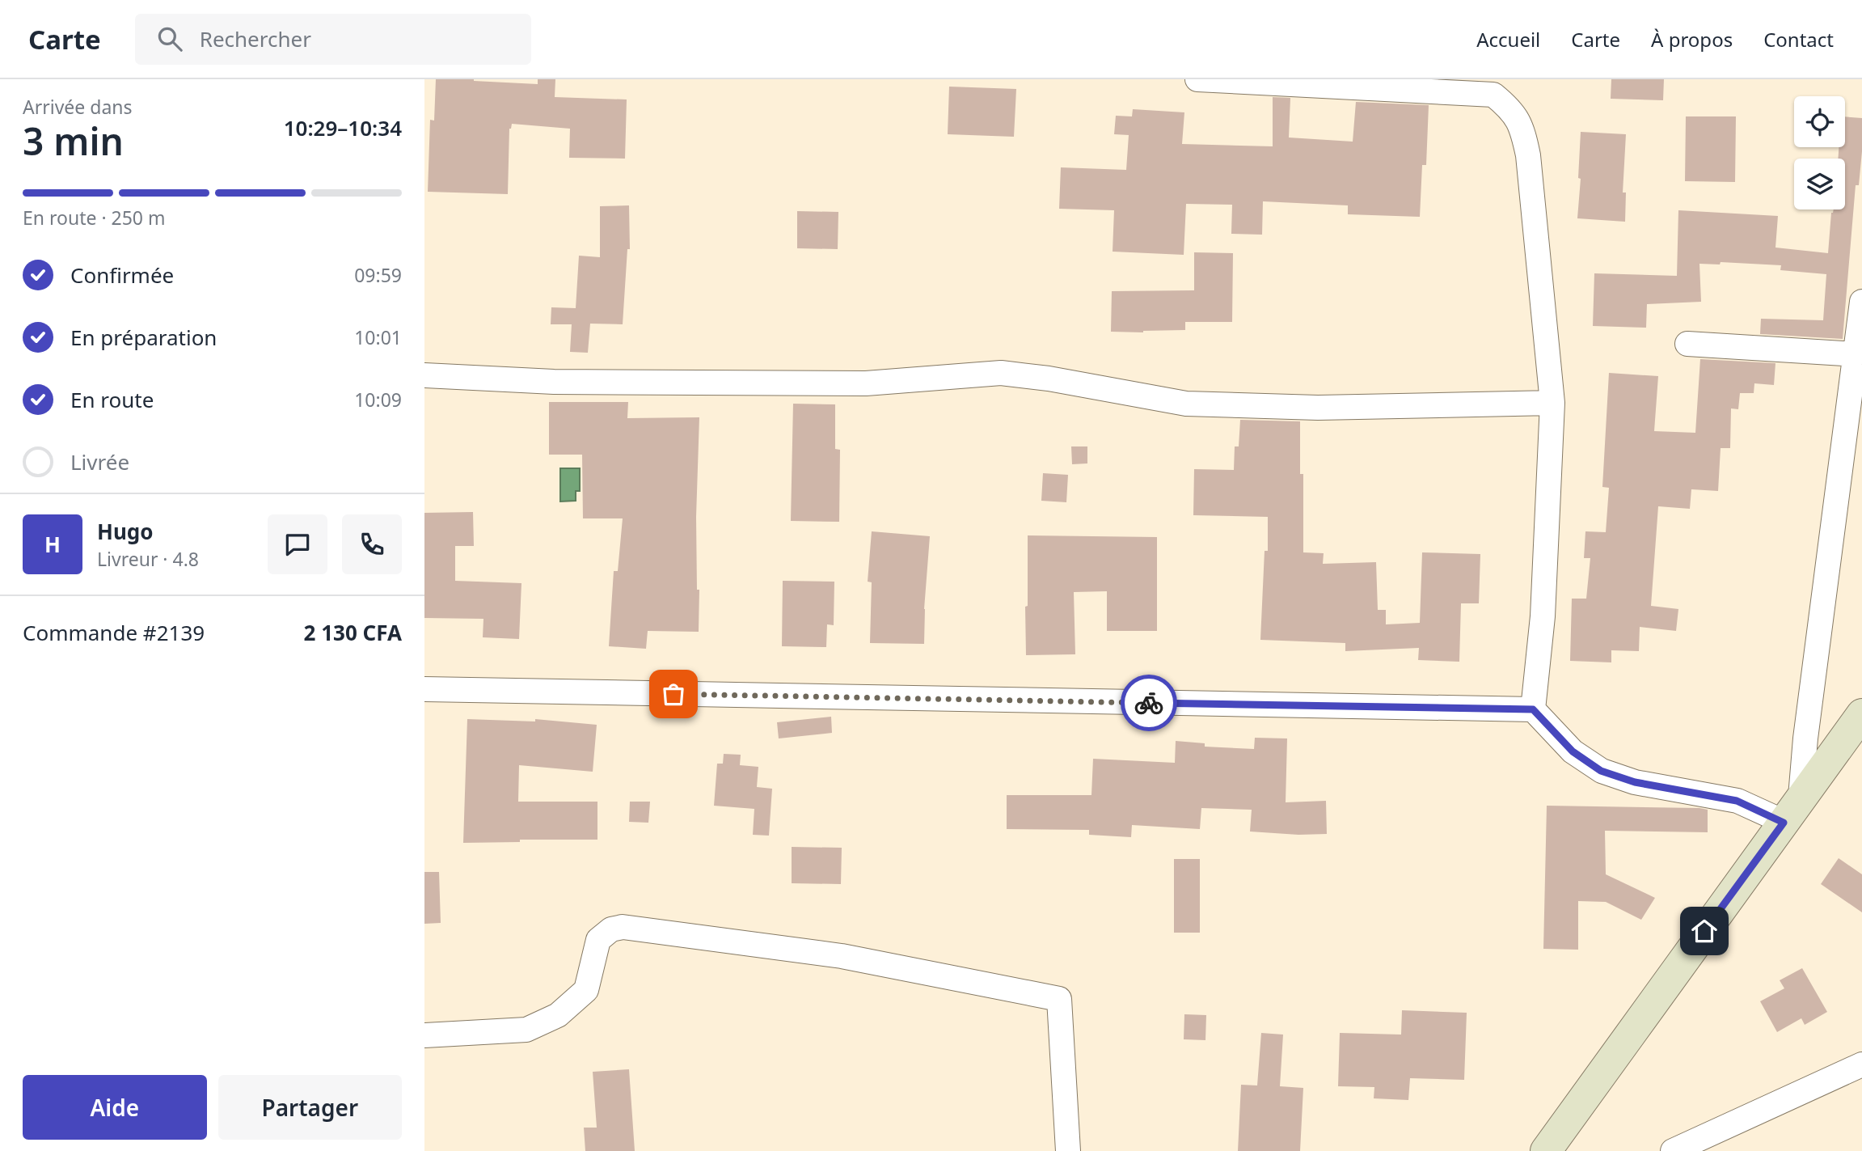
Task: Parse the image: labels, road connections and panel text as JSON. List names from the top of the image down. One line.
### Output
{"page":{"header":"Carte","search":"Rechercher","nav":["Accueil","Carte","À propos","Contact"],"heading":["3 min","Arrivée dans","10:29–10:34"],"panel":["Hugo","Livreur · 4.8","Commande #2139","2 130 CFA"],"bar":"En route · 250 m","list":[["Confirmée","09:59"],["En préparation","10:01"],["En route","10:09"],"Livrée"],"round":"H","buttons":["Aide","Partager"]}}
